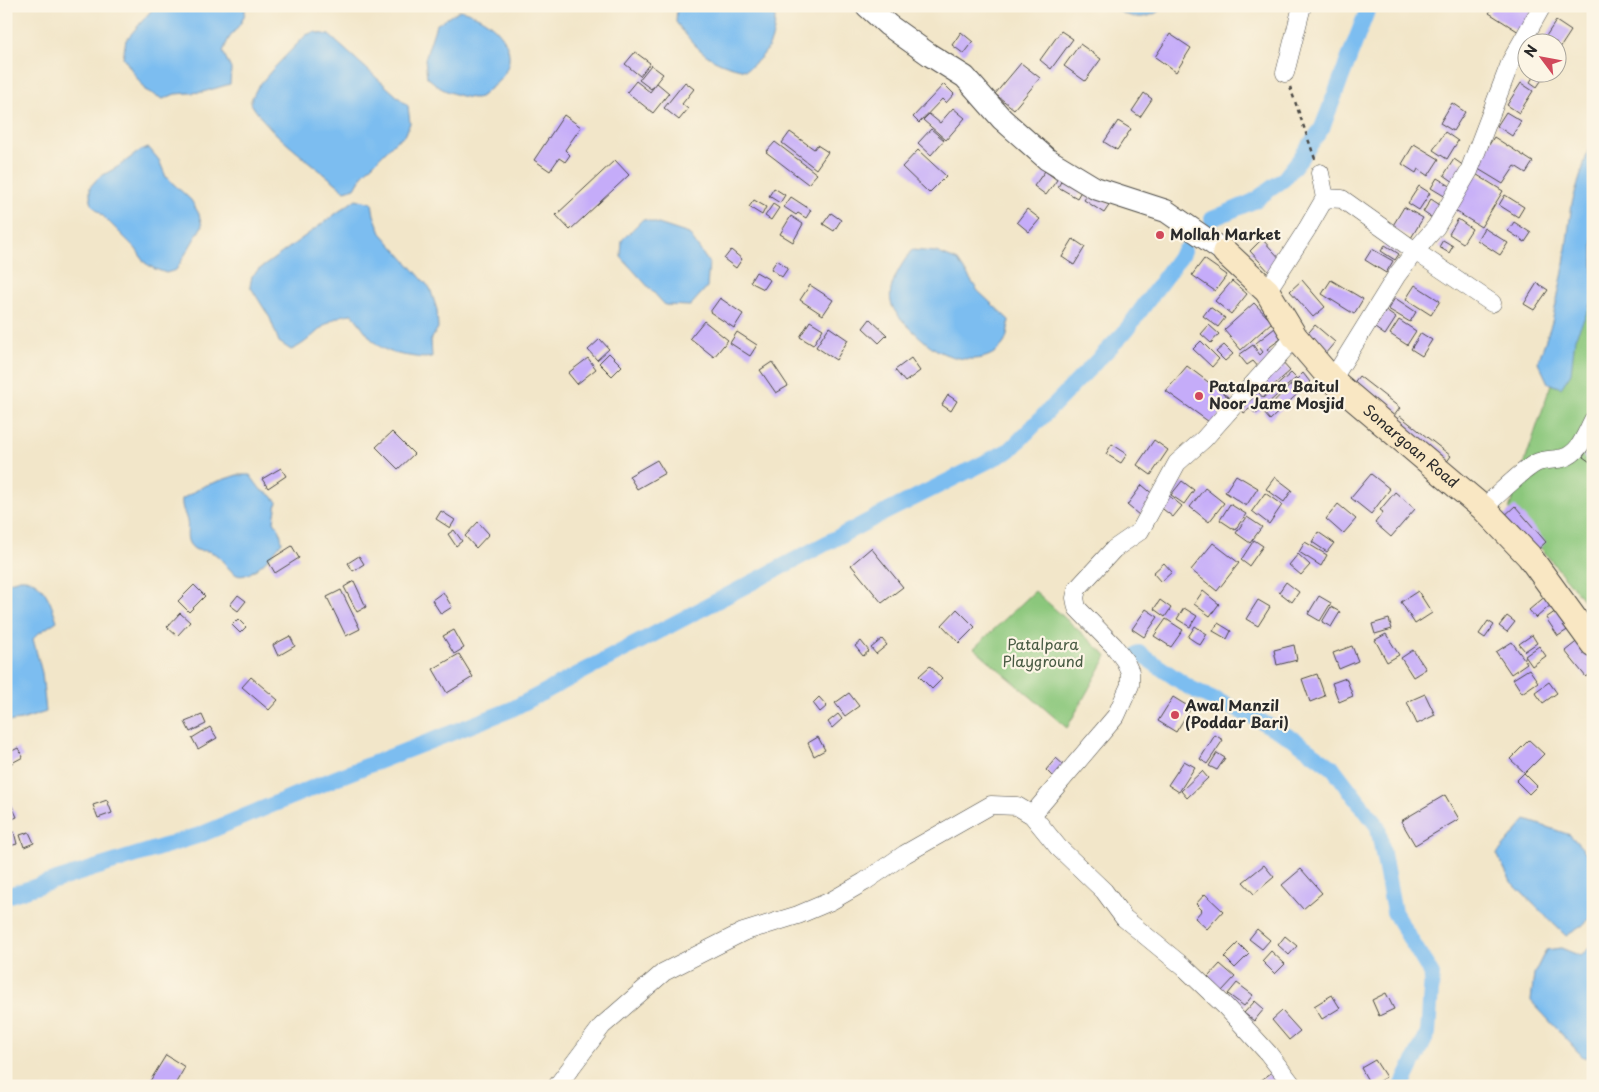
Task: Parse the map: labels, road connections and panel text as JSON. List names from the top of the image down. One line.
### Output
{"streets":{"main road":["Sonargoan Road"]},"parks":["Patalpara Playground"],"places":["Mollah Market","Patalpara Baitul Noor Jame Mosjid","Awal Manzil (Poddar Bari)"],"north":"top left"}
